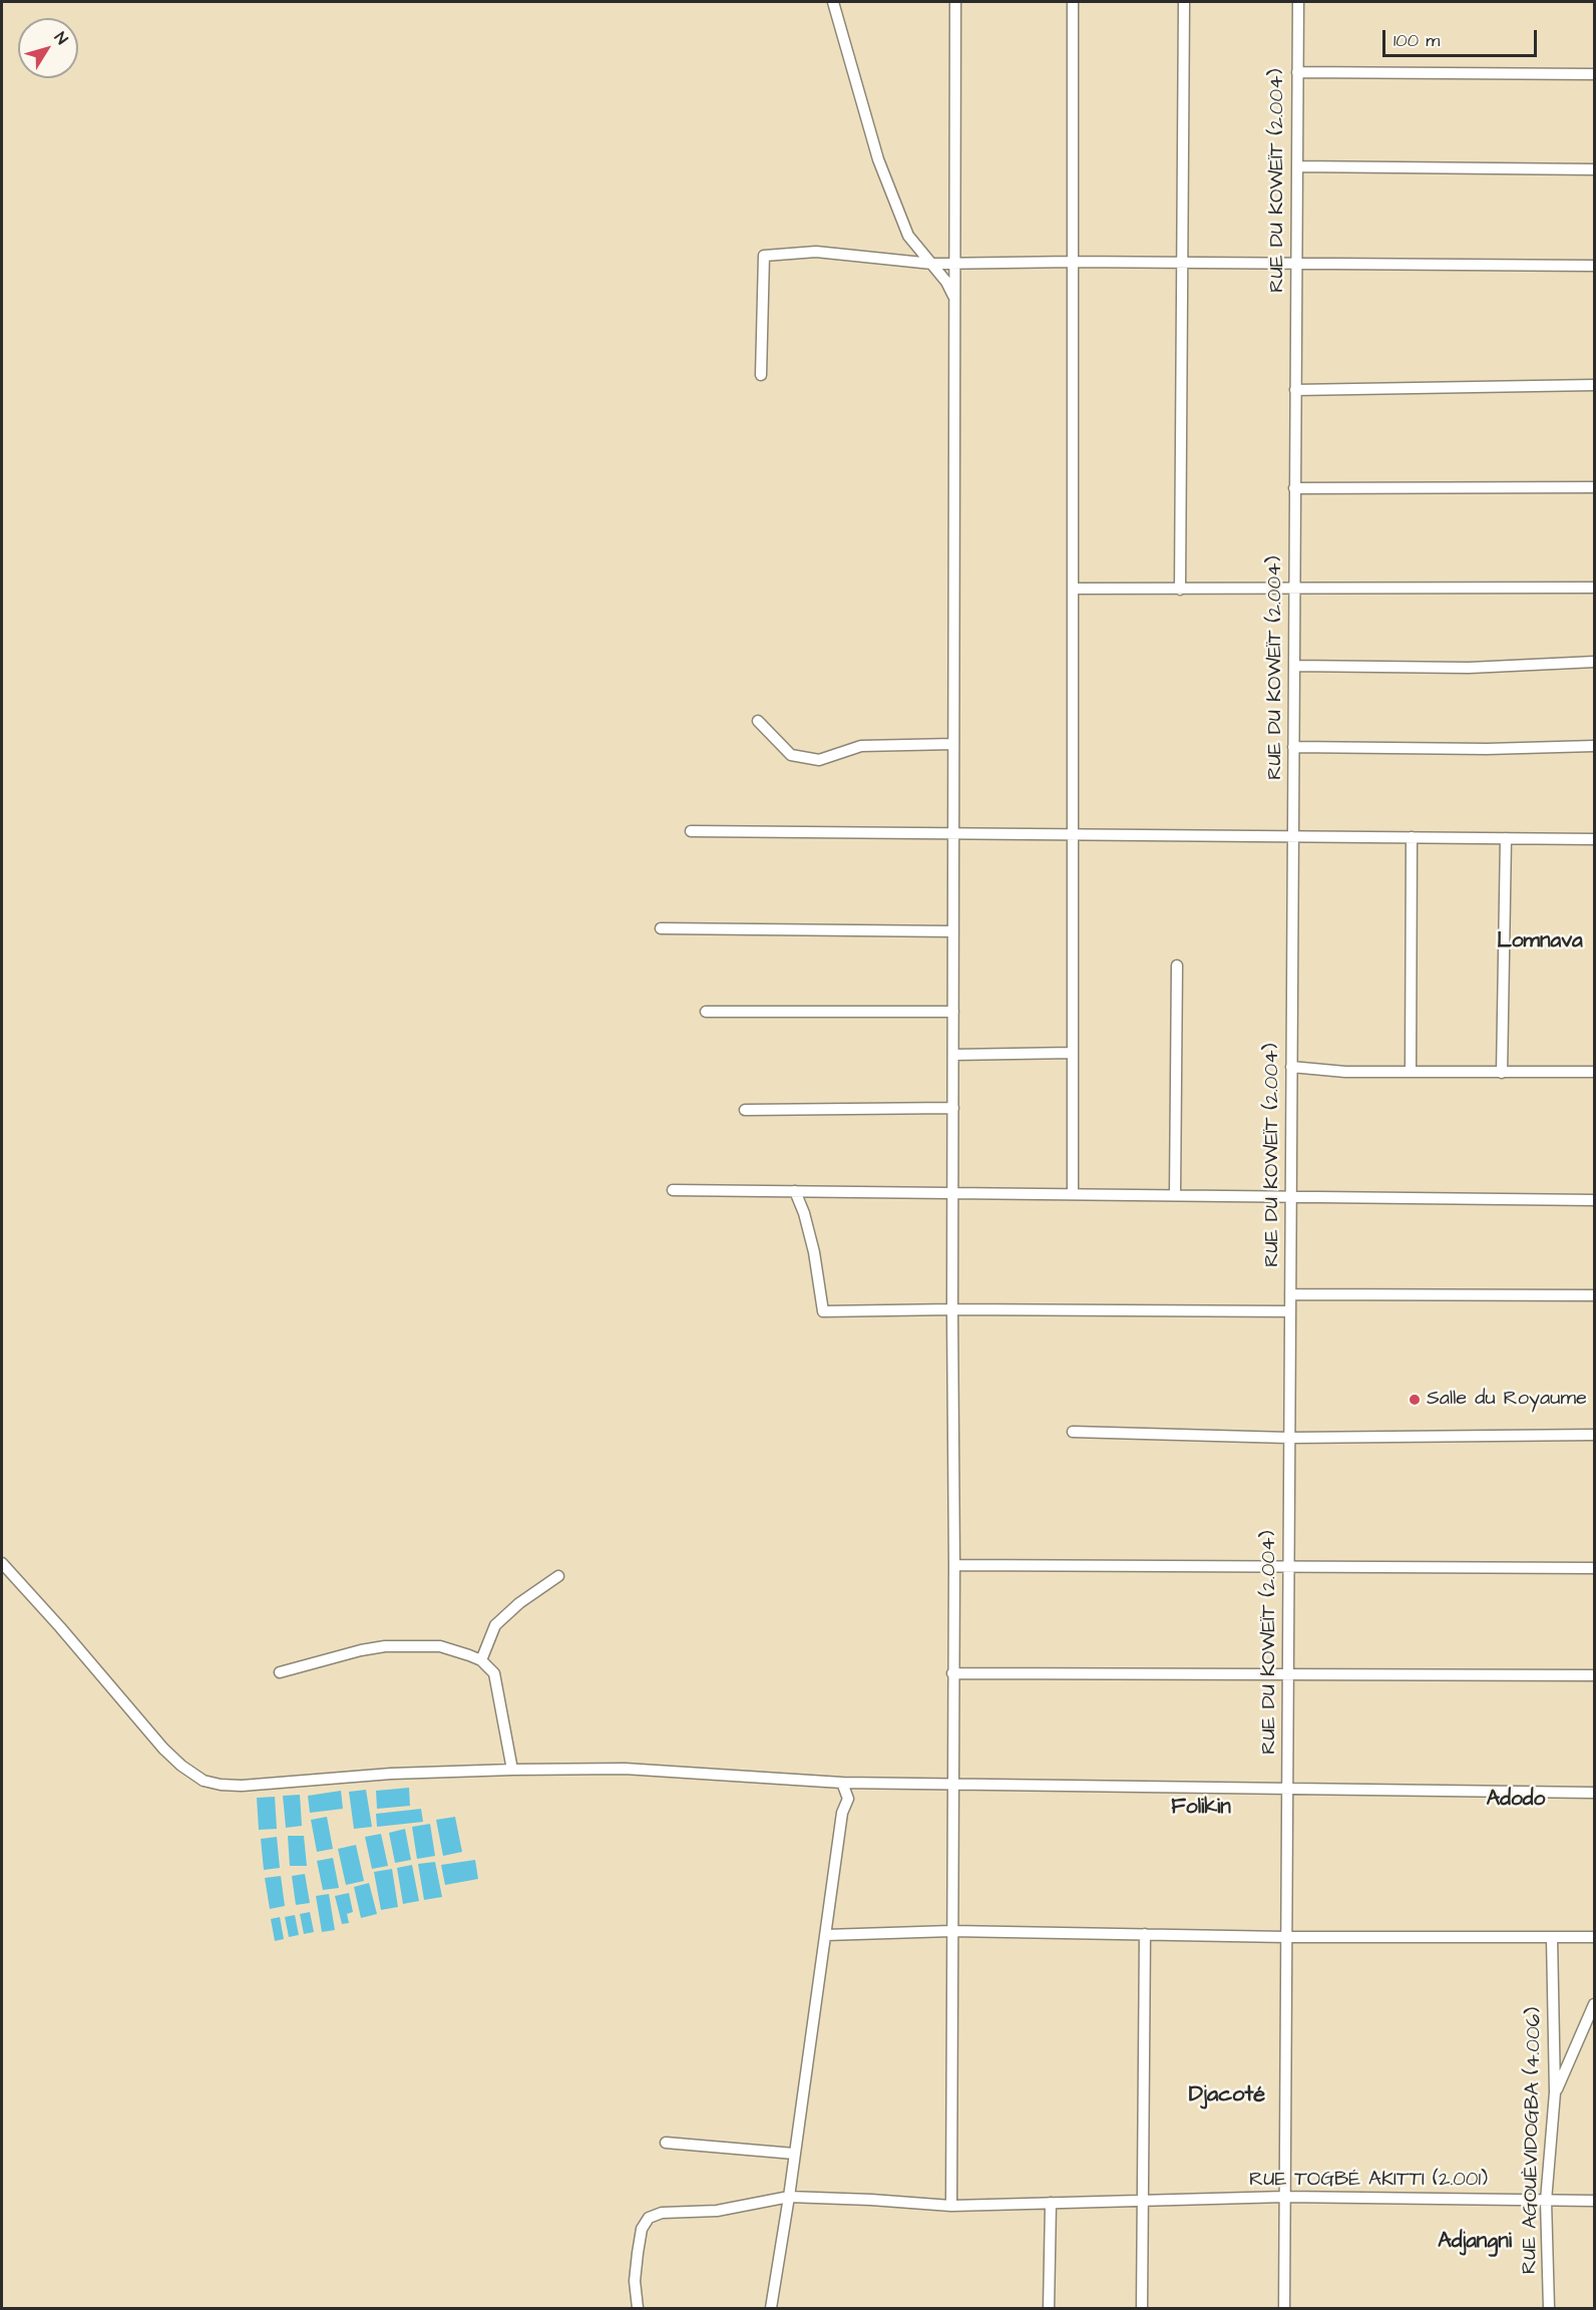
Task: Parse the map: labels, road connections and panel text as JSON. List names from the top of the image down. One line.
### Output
{"streets":{"street":["RUE DU KOWEÏT (2.004)","RUE AGOUÈVIDOGBA (4.006)","RUE TOGBÉ AKITTI (2.001)"]},"crossings":[["RUE DU KOWEÏT (2.004)","RUE TOGBÉ AKITTI (2.001)"],["RUE AGOUÈVIDOGBA (4.006)","RUE TOGBÉ AKITTI (2.001)"]],"districts":["Lomnava","Adodo","Folikin","Djacoté","Adjangni"],"places":["Salle du Royaume"],"scale_bar":"100 m","north":"top right"}
